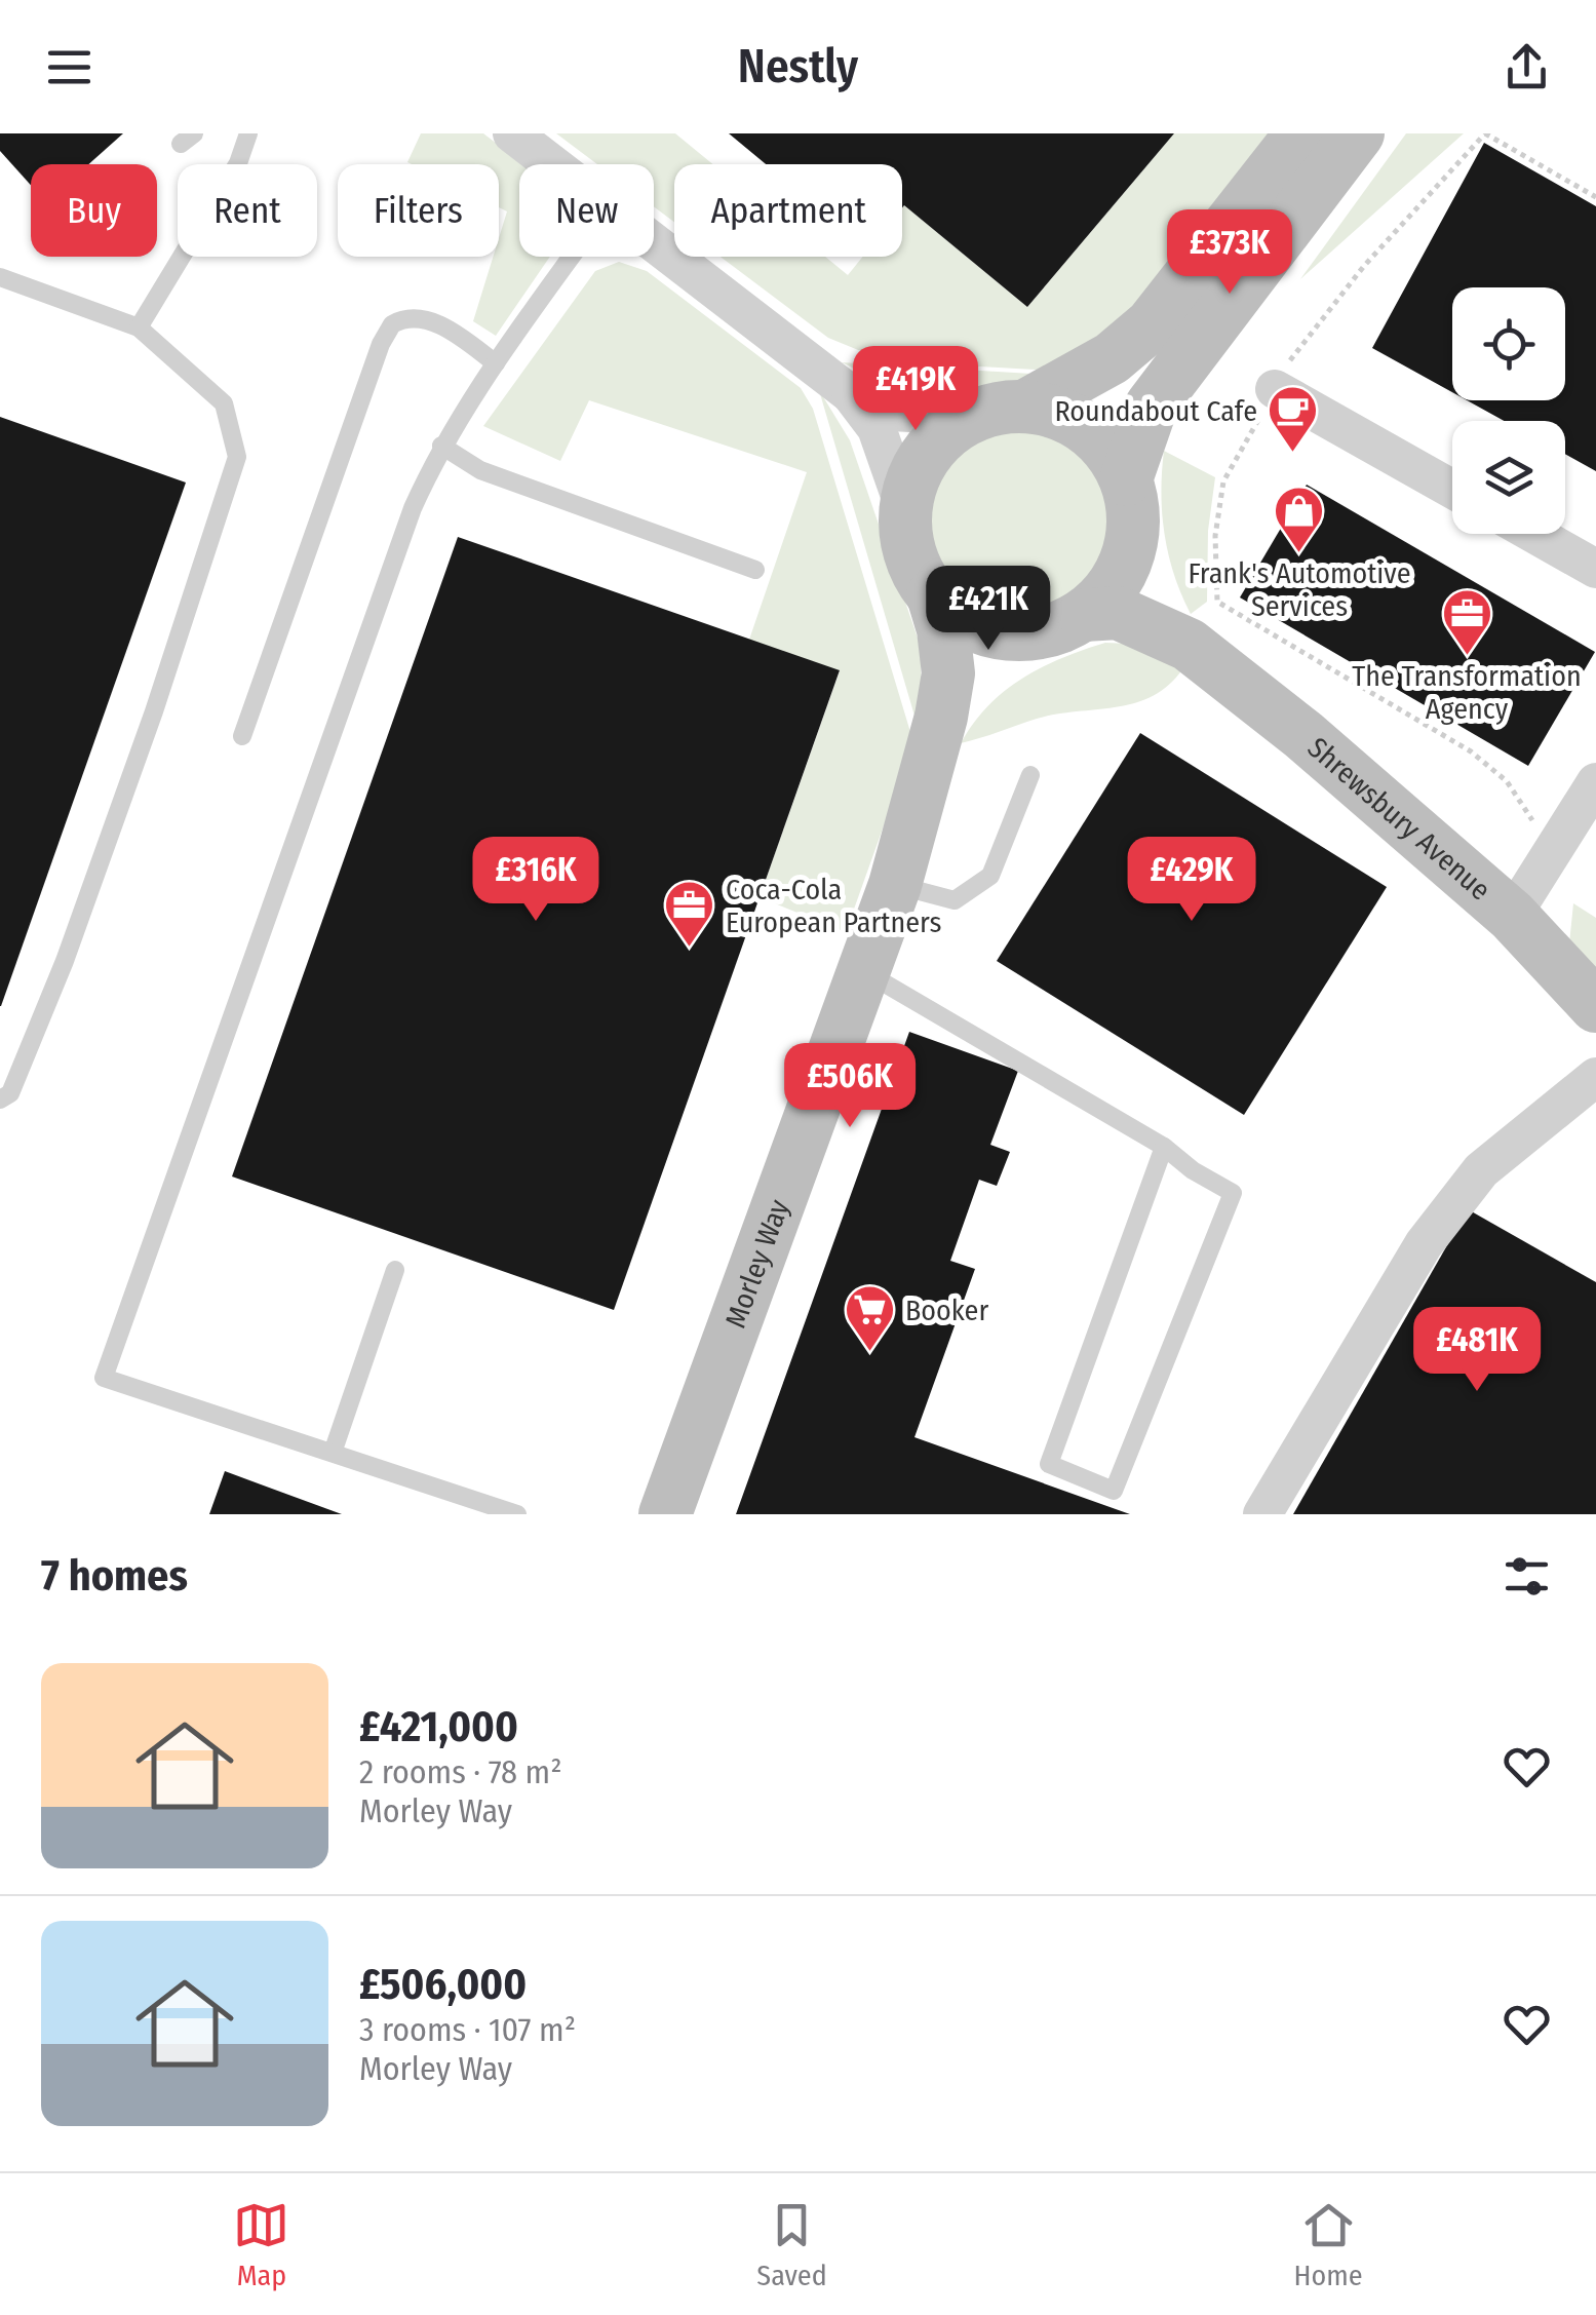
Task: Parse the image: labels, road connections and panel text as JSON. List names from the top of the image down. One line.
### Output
{"streets":{"street":["Shrewsbury Avenue","Morley Way"]},"crossings":[["Shrewsbury Avenue","Morley Way"]],"places":{"cafe":["Roundabout Cafe"],"shop":["Frank's Automotive Services"],"office":["The Transformation Agency","Coca-Cola European Partners"],"supermarket":["Booker"]},"page":{"header":"Nestly","chip":["Buy","Rent","Filters","New","Apartment"],"price":["£373K","£419K","£421K","£316K","£429K","£506K","£481K"],"heading":"7 homes","list":[{"name":"£421,000","note":"2 rooms · 78 m² · Morley Way"},{"name":"£506,000","note":"3 rooms · 107 m² · Morley Way"}],"tabs":["Map","Saved","Home"]}}
